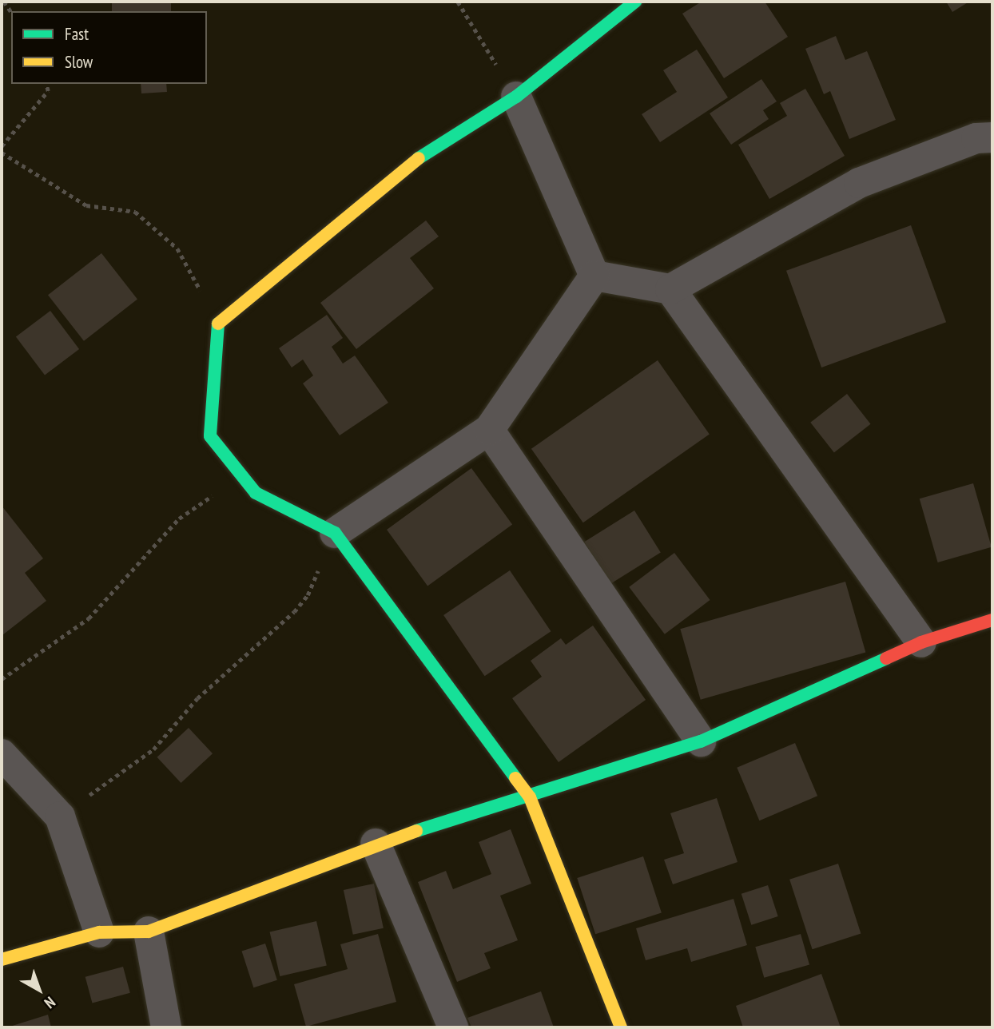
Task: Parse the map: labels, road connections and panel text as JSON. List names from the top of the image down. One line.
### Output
{"legend":["Fast","Slow"],"north":"bottom right"}
